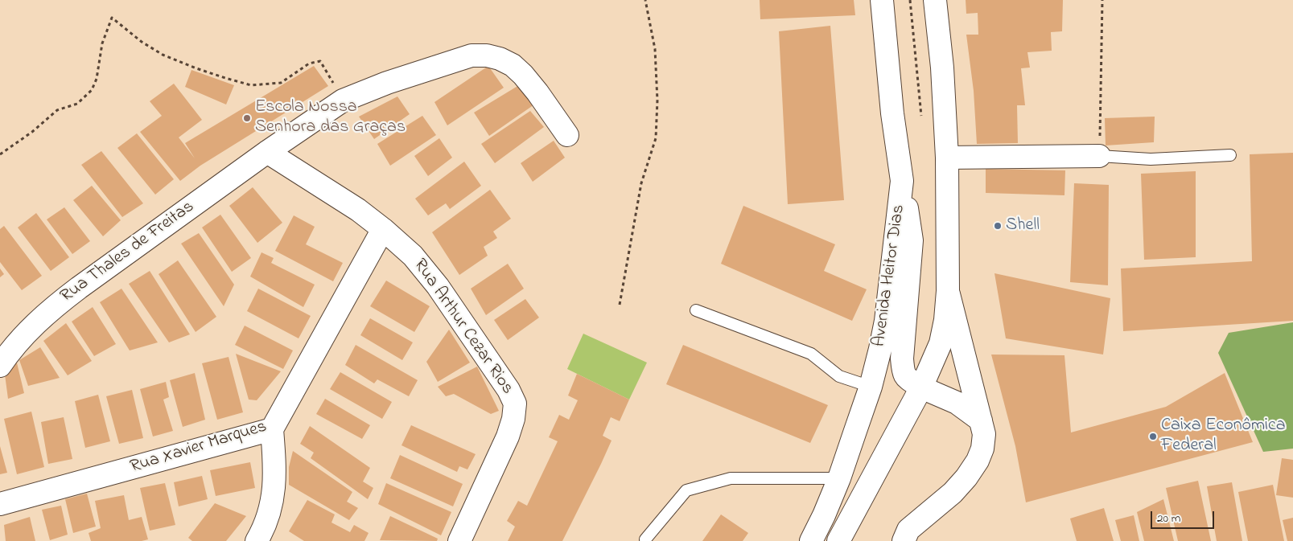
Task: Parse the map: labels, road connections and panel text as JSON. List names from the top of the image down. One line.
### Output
{"streets":{"street":["Rua Thales de Freitas","Avenida Heitor Dias","Rua Arthur Cezar Rios","Rua Xavier Marques"]},"crossings":[["Rua Thales de Freitas","Rua Arthur Cezar Rios"],["Rua Arthur Cezar Rios","Rua Xavier Marques"]],"places":["Escola Nossa Senhora das Graças","Shell","Caixa Econômica Federal"],"scale_bar":"20 m"}
